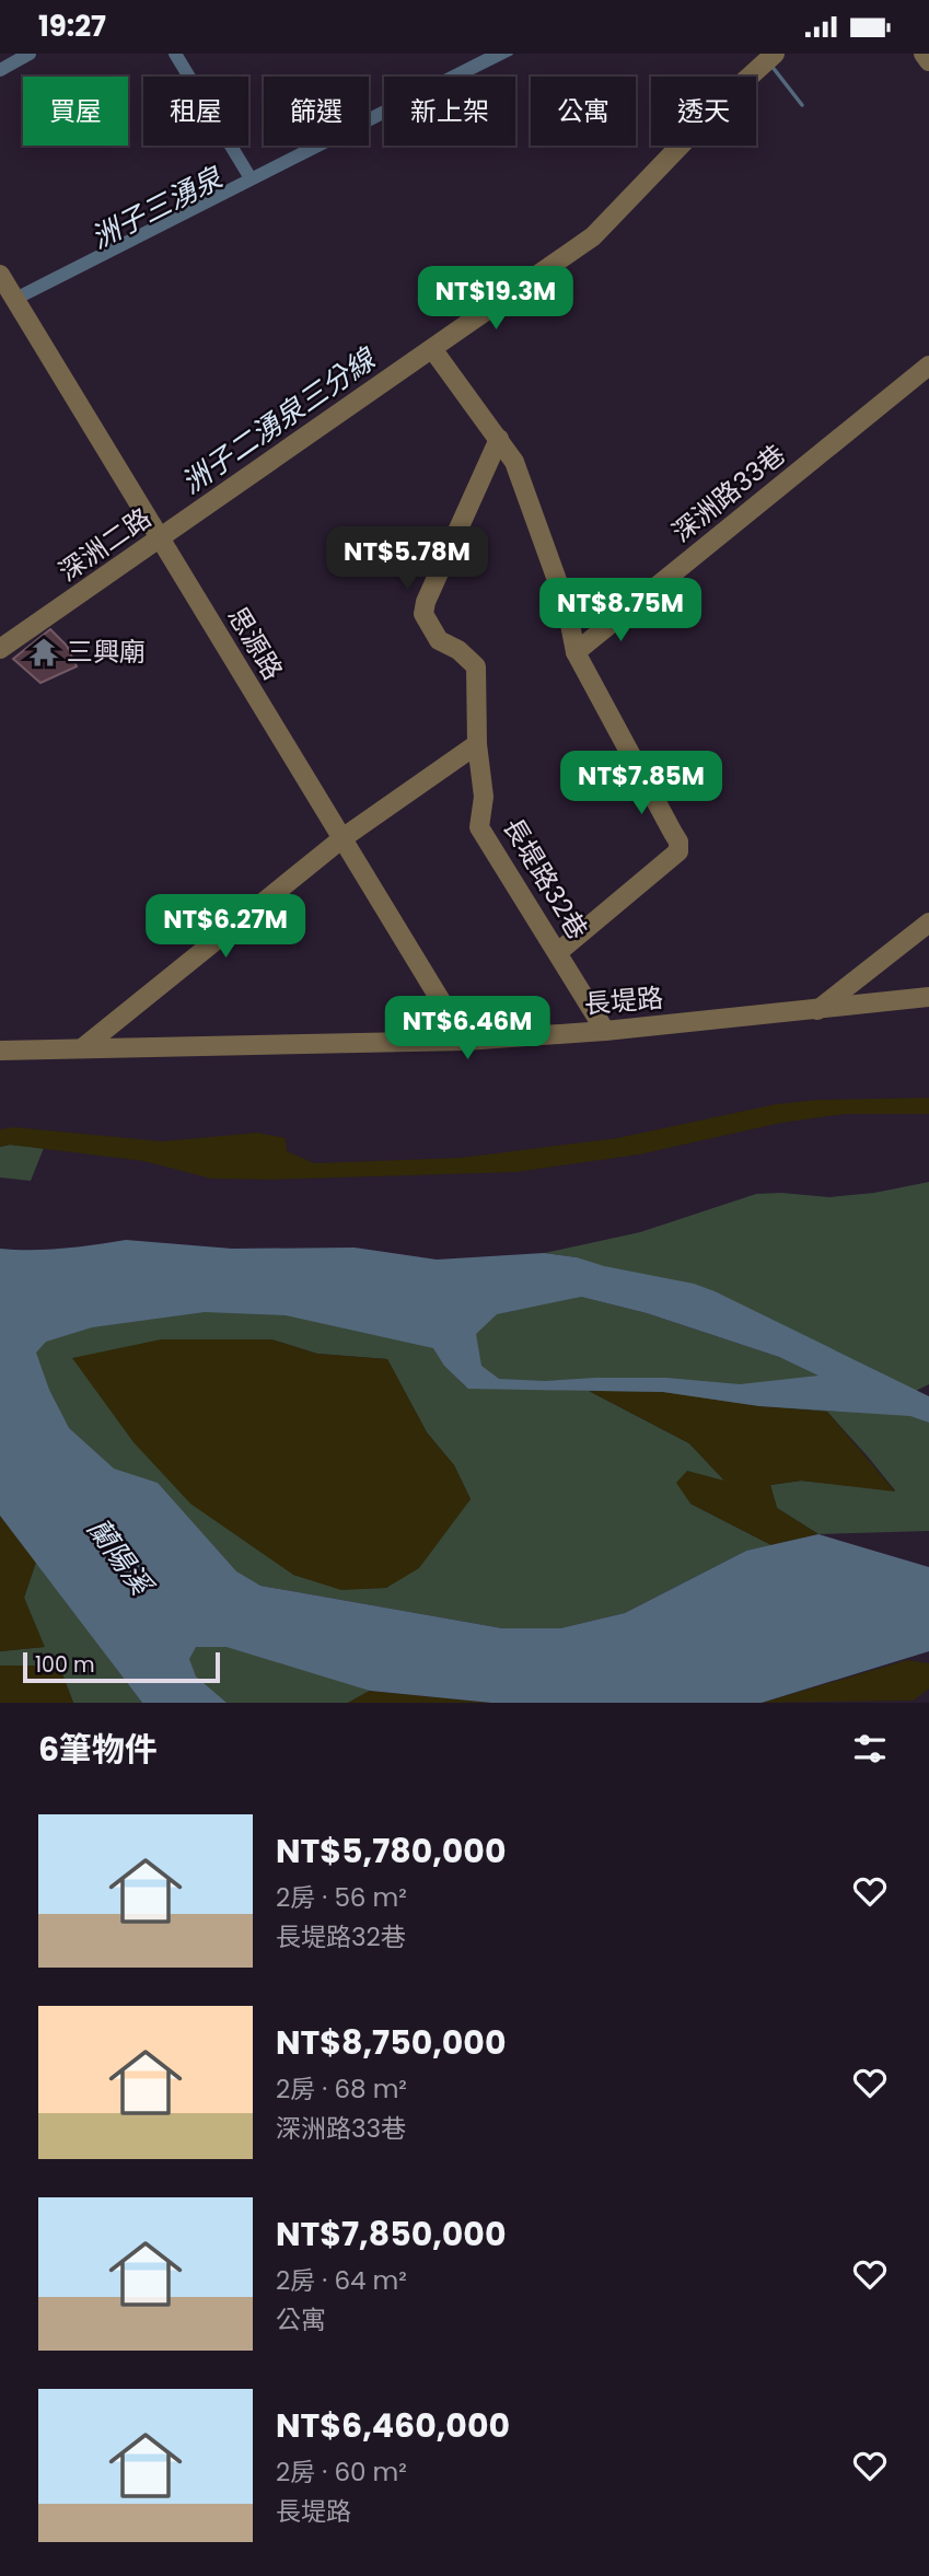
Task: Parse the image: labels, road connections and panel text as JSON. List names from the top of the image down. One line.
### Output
{"streets":{"street":["深洲路33巷","深洲二路","思源路","長堤路32巷","長堤路"]},"crossings":[["深洲二路","思源路"],["思源路","長堤路"],["長堤路32巷","長堤路"]],"water":["洲子三湧泉","洲子二湧泉三分線","蘭陽溪"],"places":{"temple":["三興廟"]},"scale_bar":"100 m","page":{"status":"19:27","chip":["買屋","租屋","篩選","新上架","公寓","透天"],"price":["NT$19.3M","NT$5.78M","NT$8.75M","NT$7.85M","NT$6.27M","NT$6.46M"],"scale":"100 m","heading":"6筆物件","list":[{"name":"NT$5,780,000","note":"2房 · 56 m² · 長堤路32巷"},{"name":"NT$8,750,000","note":"2房 · 68 m² · 深洲路33巷"},{"name":"NT$7,850,000","note":"2房 · 64 m² · 公寓"},{"name":"NT$6,460,000","note":"2房 · 60 m² · 長堤路"}]}}
